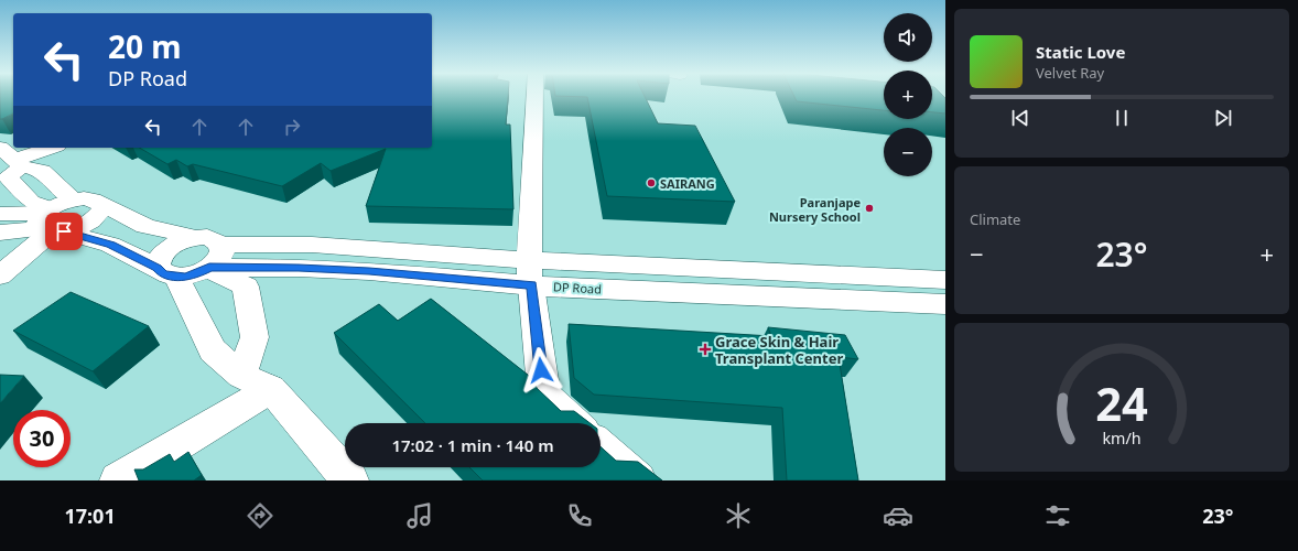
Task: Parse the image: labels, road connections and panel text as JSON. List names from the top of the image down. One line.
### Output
{"streets":{"main road":["DP Road"]},"places":{"other":["SAIRANG","Paranjape Nursery School"],"health":["Grace Skin & Hair Transplant Center"]},"page":{"map_buttons":["+","−"],"turn":["20 m","DP Road"],"song":["Static Love","Velvet Ray"],"tile":"Climate","heat":["−","23°","+"],"limit":"30","trip":"17:02 · 1 min · 140 m","tabs":["17:01","23°"],"gauge":["24","km/h"]}}
